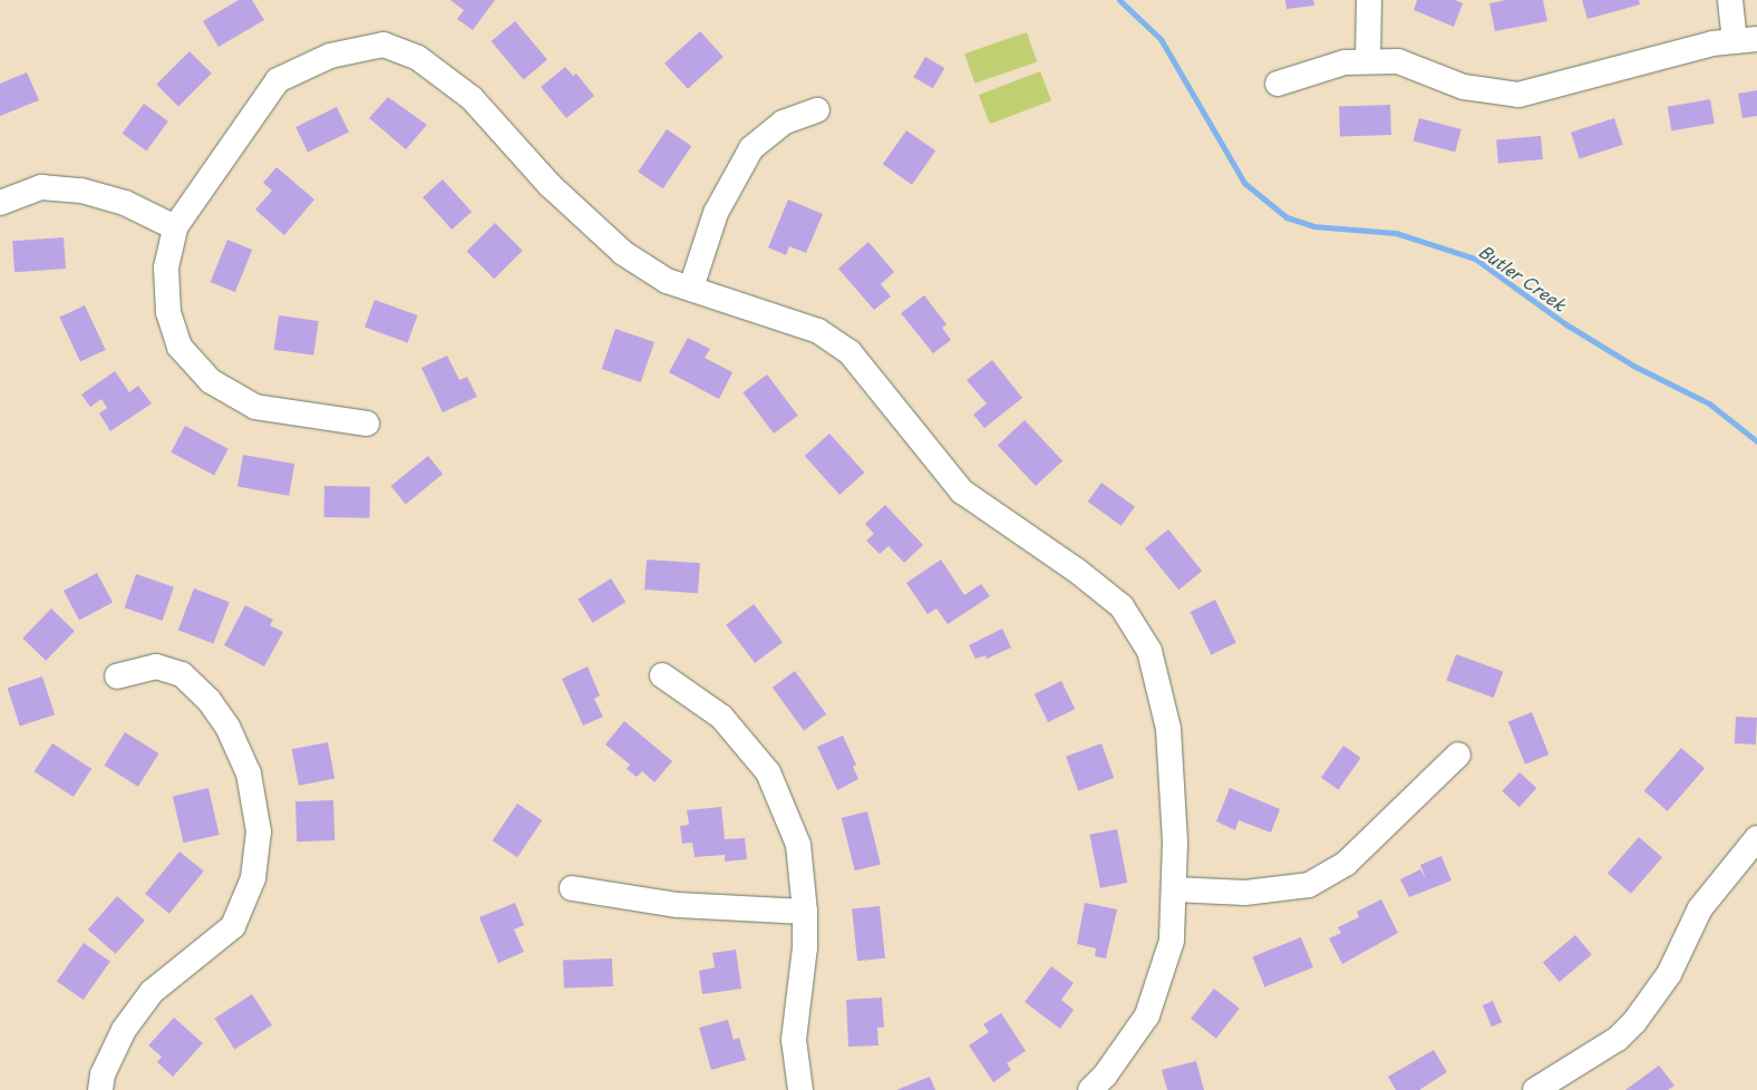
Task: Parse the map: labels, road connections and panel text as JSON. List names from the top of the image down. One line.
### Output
{"water":["Butler Creek"]}
